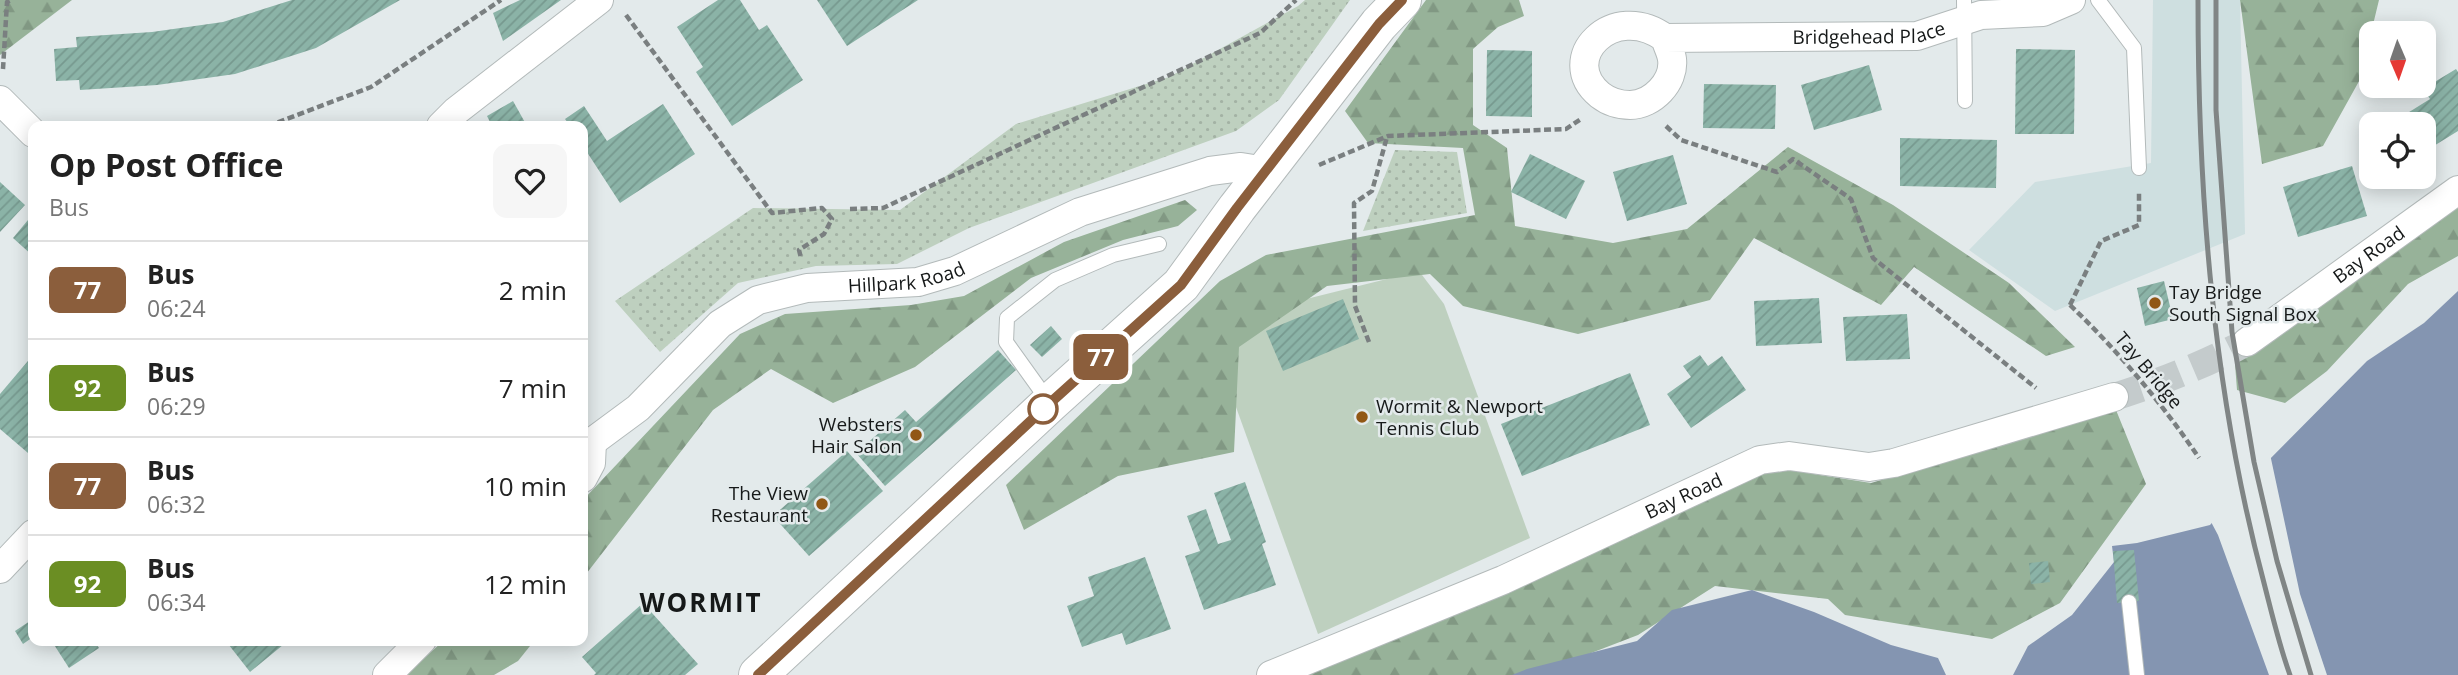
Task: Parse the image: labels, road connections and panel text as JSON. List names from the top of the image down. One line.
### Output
{"streets":{"street":["Bridgehead Place","Bay Road","Hillpark Road"],"path":["Tay Bridge"]},"districts":["WORMIT"],"places":["Tay Bridge South Signal Box","Wormit & Newport Tennis Club","Websters Hair Salon","The View Restaurant"],"lines":["bus line 77"],"north":"bottom","page":{"on_map":"77","heading":["Op Post Office","Bus"],"list":[{"mark":"77","name":"Bus","note":"06:24","value":"2 min"},{"mark":"92","name":"Bus","note":"06:29","value":"7 min"},{"mark":"77","name":"Bus","note":"06:32","value":"10 min"},{"mark":"92","name":"Bus","note":"06:34","value":"12 min"}]}}
